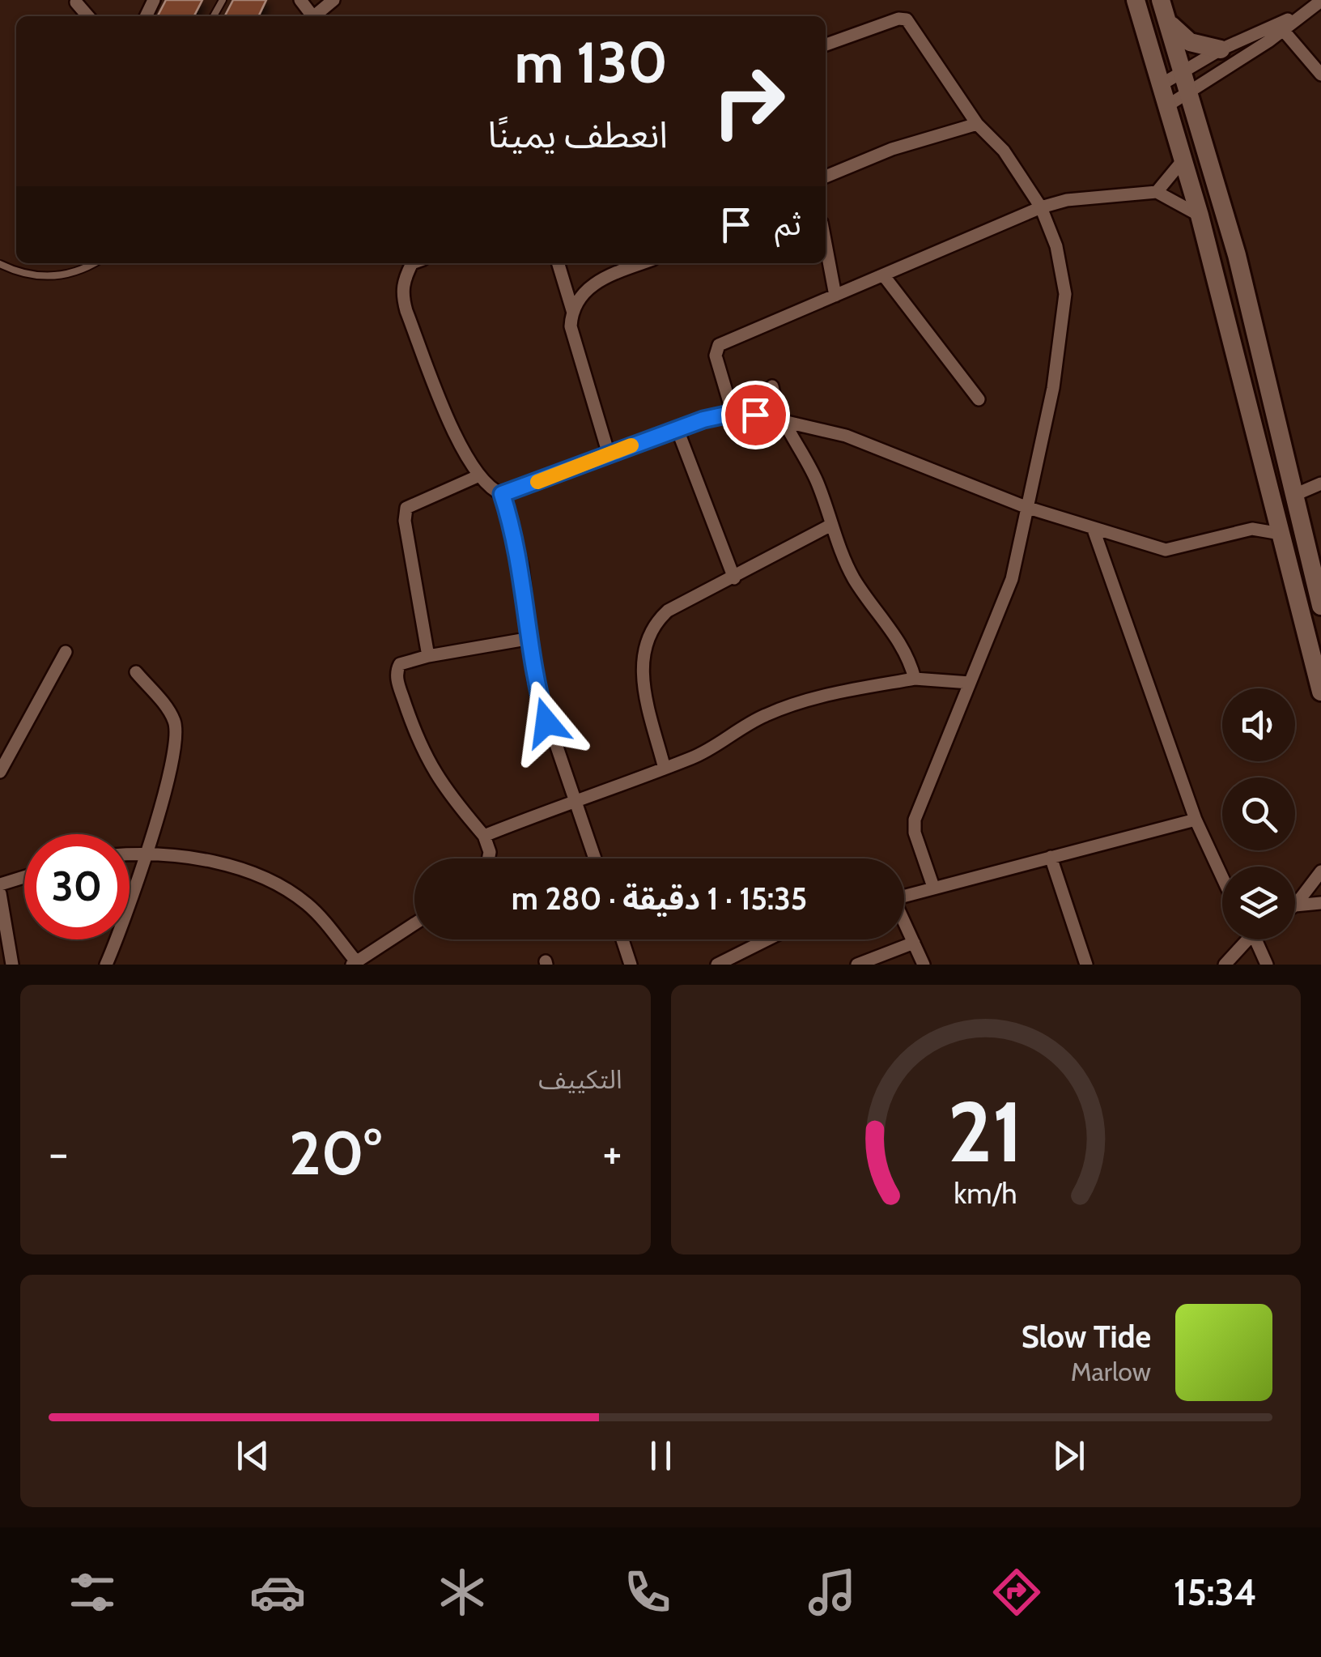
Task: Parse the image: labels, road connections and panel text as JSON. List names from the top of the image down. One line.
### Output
{"page":{"turn":["130 m","انعطف يمينًا"],"then":"ثم","limit":"30","trip":"15:35 · 1 دقيقة · 280 m","tile":"التكييف","heat":["−","20°","+"],"song":["Slow Tide","Marlow"],"tabs":"15:34","gauge":["21","km/h"]}}
